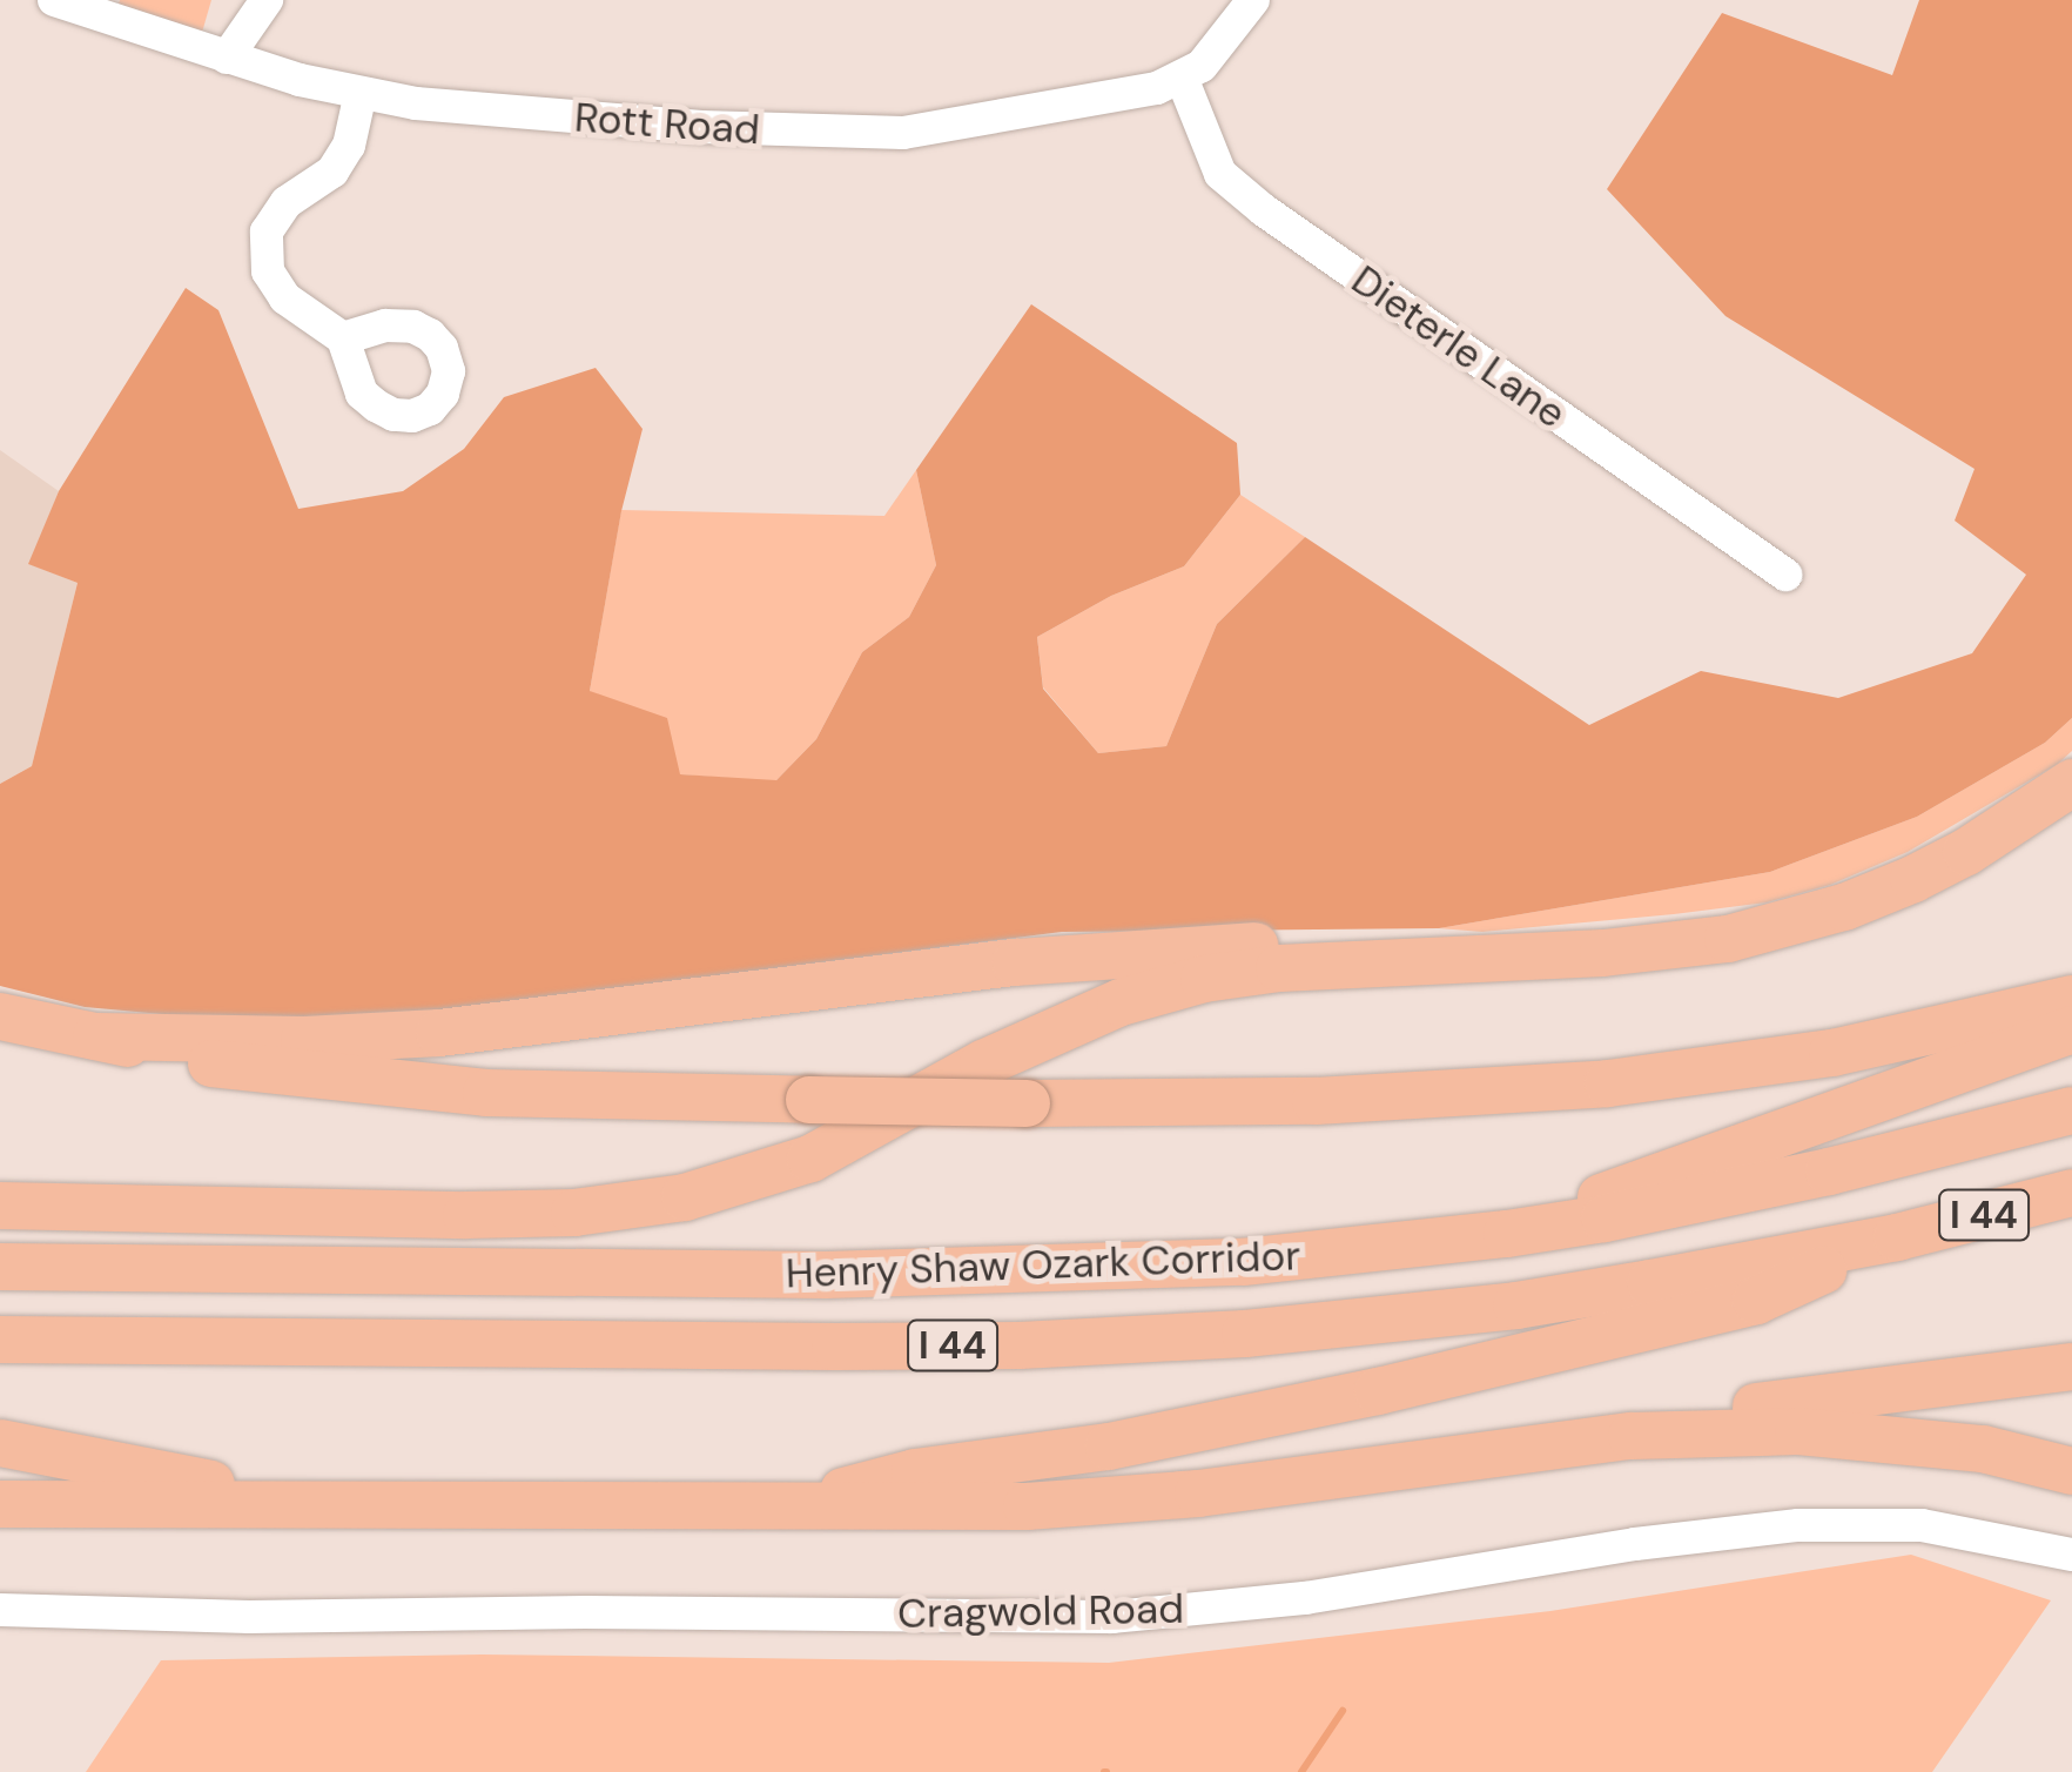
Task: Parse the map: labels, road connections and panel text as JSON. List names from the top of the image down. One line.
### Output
{"streets":{"highway":["I 44","Henry Shaw Ozark Corridor"],"street":["Rott Road","Dieterle Lane","Cragwold Road"]},"crossings":[["Rott Road","Dieterle Lane"]]}
